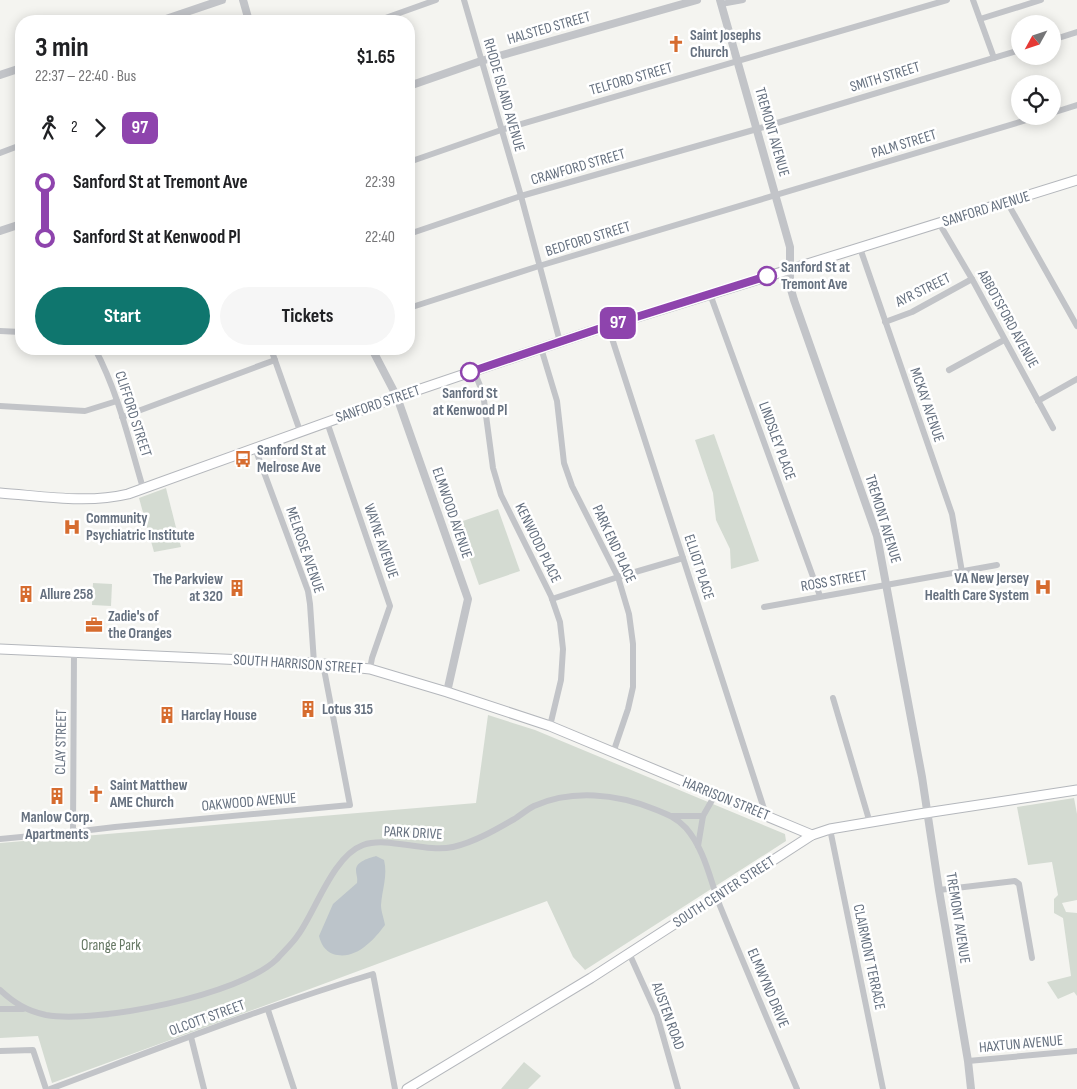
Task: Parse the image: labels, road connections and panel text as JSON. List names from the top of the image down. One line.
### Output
{"streets":{"main road":["SANFORD AVENUE","SANFORD STREET","SOUTH HARRISON STREET","HARRISON STREET","SOUTH CENTER STREET"],"street":["HALSTED STREET","SMITH STREET","TELFORD STREET","RHODE ISLAND AVENUE","TREMONT AVENUE","PALM STREET","CRAWFORD STREET","BEDFORD STREET","AYR STREET","ABBOTSFORD AVENUE","MCKAY AVENUE","CLIFFORD STREET","LINDSLEY PLACE","ELMWOOD AVENUE","WAYNE AVENUE","KENWOOD PLACE","PARK END PLACE","MELROSE AVENUE","ELLIOT PLACE","ROSS STREET","CLAY STREET","OAKWOOD AVENUE","PARK DRIVE","CLAIRMONT TERRACE","ELMWYND DRIVE","AUSTEN ROAD","OLCOTT STREET","HAXTUN AVENUE"]},"crossings":[["HALSTED STREET","RHODE ISLAND AVENUE"],["SMITH STREET","TREMONT AVENUE"],["SMITH STREET","CRAWFORD STREET"],["TELFORD STREET","RHODE ISLAND AVENUE"],["TELFORD STREET","TREMONT AVENUE"],["RHODE ISLAND AVENUE","CRAWFORD STREET"],["RHODE ISLAND AVENUE","BEDFORD STREET"],["RHODE ISLAND AVENUE","SANFORD STREET"],["TREMONT AVENUE","PALM STREET"],["TREMONT AVENUE","CRAWFORD STREET"],["TREMONT AVENUE","BEDFORD STREET"],["TREMONT AVENUE","SANFORD STREET"],["TREMONT AVENUE","ROSS STREET"],["TREMONT AVENUE","SOUTH CENTER STREET"],["TREMONT AVENUE","HAXTUN AVENUE"],["PALM STREET","BEDFORD STREET"],["SANFORD AVENUE","ABBOTSFORD AVENUE"],["SANFORD AVENUE","SANFORD STREET"],["AYR STREET","ABBOTSFORD AVENUE"],["AYR STREET","MCKAY AVENUE"],["SANFORD STREET","MCKAY AVENUE"],["SANFORD STREET","CLIFFORD STREET"],["SANFORD STREET","LINDSLEY PLACE"],["SANFORD STREET","ELMWOOD AVENUE"],["SANFORD STREET","WAYNE AVENUE"],["SANFORD STREET","KENWOOD PLACE"],["SANFORD STREET","PARK END PLACE"],["SANFORD STREET","MELROSE AVENUE"],["SANFORD STREET","ELLIOT PLACE"],["MCKAY AVENUE","ROSS STREET"],["LINDSLEY PLACE","ROSS STREET"],["ELMWOOD AVENUE","SOUTH HARRISON STREET"],["WAYNE AVENUE","SOUTH HARRISON STREET"],["KENWOOD PLACE","SOUTH HARRISON STREET"],["PARK END PLACE","SOUTH HARRISON STREET"],["MELROSE AVENUE","SOUTH HARRISON STREET"],["MELROSE AVENUE","OAKWOOD AVENUE"],["ELLIOT PLACE","HARRISON STREET"],["SOUTH HARRISON STREET","CLAY STREET"],["SOUTH HARRISON STREET","HARRISON STREET"],["CLAY STREET","OAKWOOD AVENUE"],["HARRISON STREET","SOUTH CENTER STREET"],["PARK DRIVE","SOUTH CENTER STREET"],["PARK DRIVE","ELMWYND DRIVE"],["SOUTH CENTER STREET","CLAIRMONT TERRACE"],["SOUTH CENTER STREET","ELMWYND DRIVE"],["SOUTH CENTER STREET","AUSTEN ROAD"]],"parks":["Orange Park"],"places":{"church":["Saint Josephs Church","Saint Matthew AME Church"],"other":["Sanford St at Tremont Ave","Sanford St at Kenwood Pl"],"bus stop":["Sanford St at Melrose Ave"],"hospital":["Community Psychiatric Institute","VA New Jersey Health Care System"],"building":["The Parkview at 320","Allure 258","Lotus 315","Harclay House","Manlow Corp. Apartments"],"office":["Zadie's of the Oranges"]},"lines":["bus line 97"],"north":"bottom left","page":{"on_map":"97","heading":["3 min","22:37 – 22:40 · Bus","$1.65"],"legs":["2","97"],"list":[{"name":"Sanford St at Tremont Ave","value":"22:39"},{"name":"Sanford St at Kenwood Pl","value":"22:40"}],"buttons":["Start","Tickets"]}}
